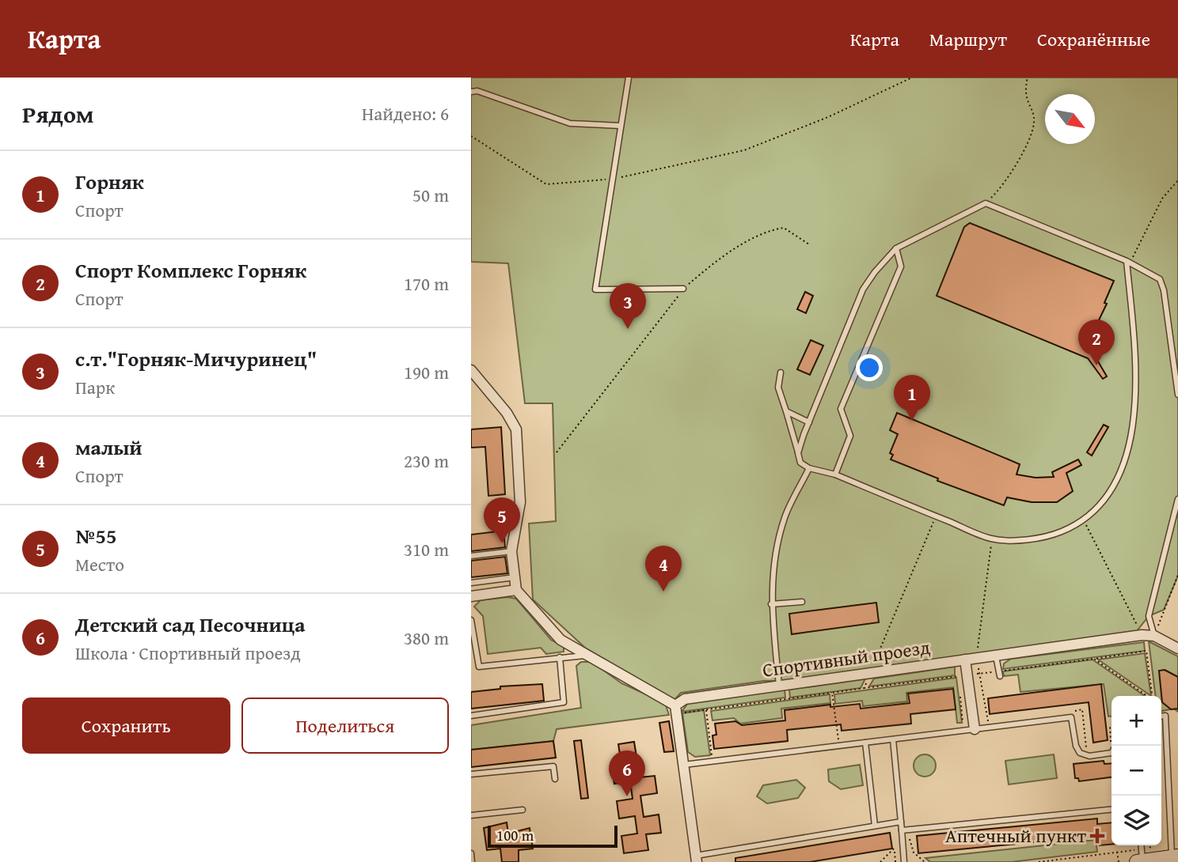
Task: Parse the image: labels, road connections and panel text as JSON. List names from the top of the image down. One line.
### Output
{"streets":{"street":["Спортивный проезд"]},"places":{"health":["Аптечный пункт"]},"scale_bar":"100 m","north":"bottom right","page":{"header":"Карта","nav":["Карта","Маршрут","Сохранённые"],"heading":["Рядом","Найдено: 6"],"list":[{"mark":"1","name":"Горняк","note":"Спорт","value":"50 m"},{"mark":"2","name":"Спорт Комплекс Горняк","note":"Спорт","value":"170 m"},{"mark":"3","name":"с.т.\"Горняк-Мичуринец\"","note":"Парк","value":"190 m"},{"mark":"4","name":"малый","note":"Спорт","value":"230 m"},{"mark":"5","name":"№55","note":"Место","value":"310 m"},{"mark":"6","name":"Детский сад Песочница","note":"Школа · Спортивный проезд","value":"380 m"}],"pins":["3","2","1","5","4","6"],"buttons":["Сохранить","Поделиться"],"map_buttons":["+","−"],"scale":"100 m"}}
